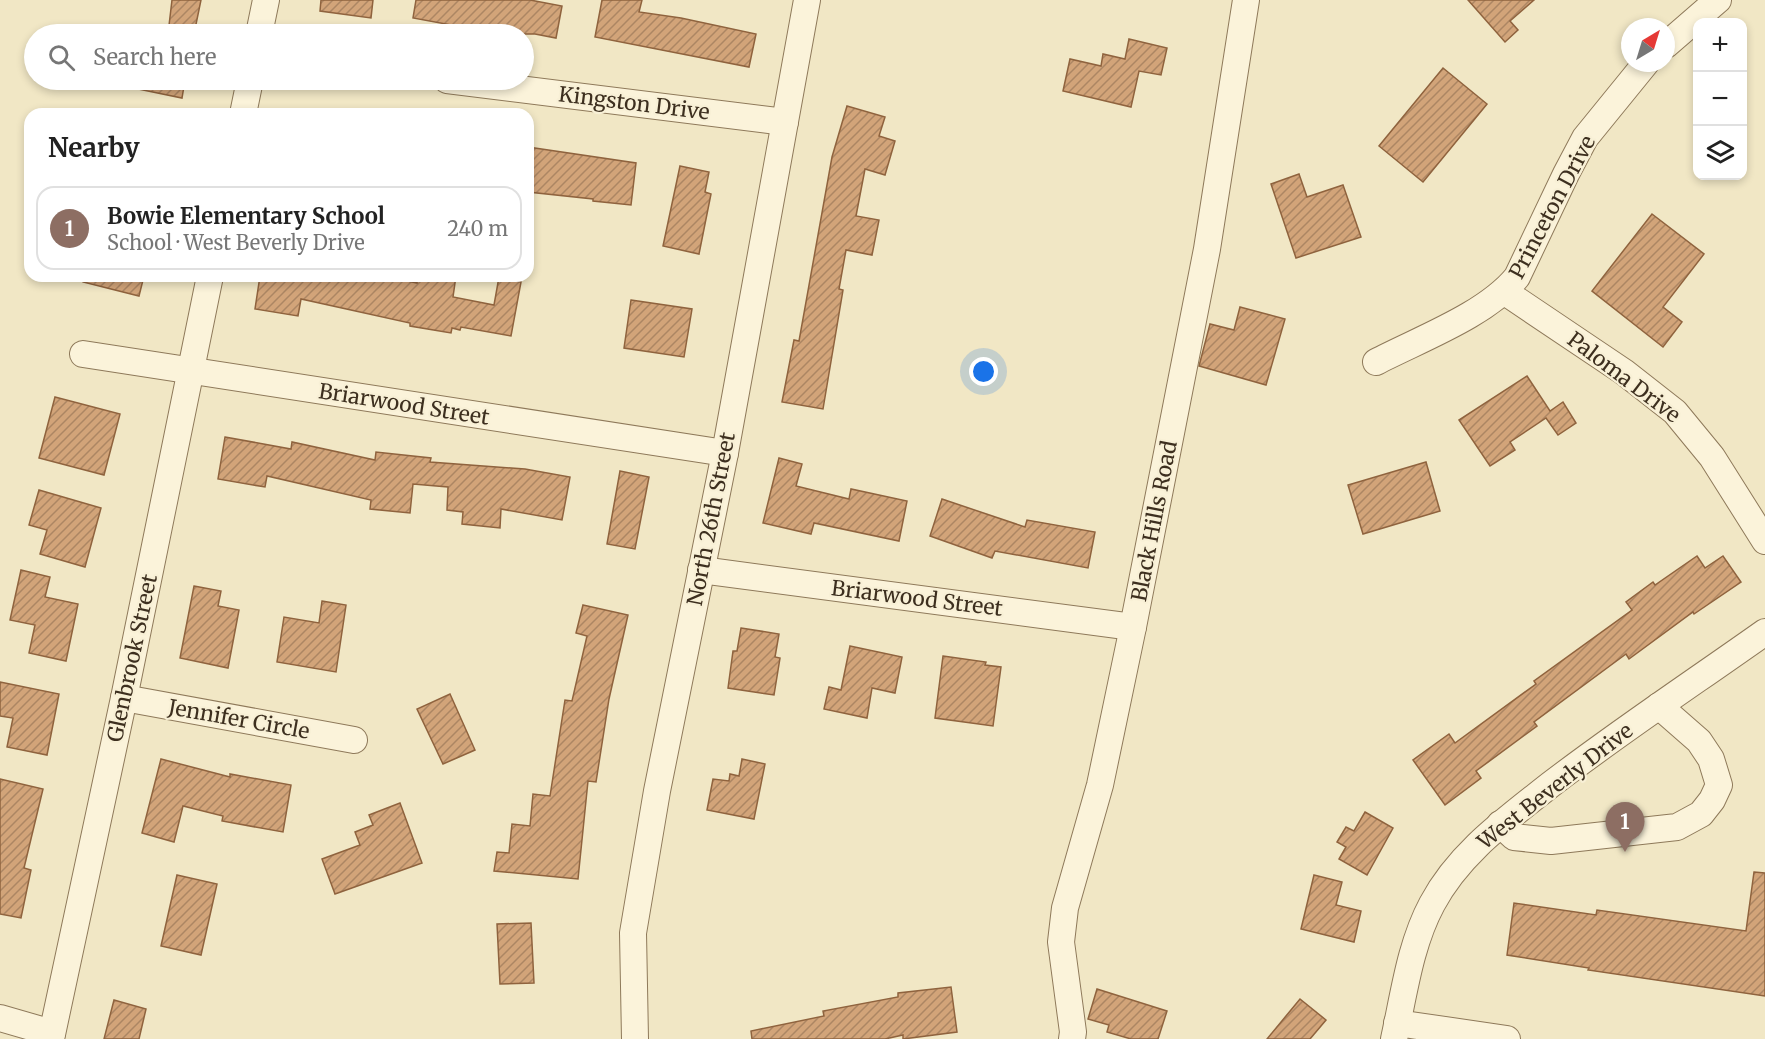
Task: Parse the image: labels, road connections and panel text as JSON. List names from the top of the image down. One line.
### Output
{"streets":{"street":["Kingston Drive","Princeton Drive","Paloma Drive","Briarwood Street","North 26th Street","Black Hills Road","Glenbrook Street","Jennifer Circle","West Beverly Drive"]},"crossings":[["Kingston Drive","North 26th Street"],["Princeton Drive","Paloma Drive"],["Briarwood Street","North 26th Street"],["Briarwood Street","Black Hills Road"],["Briarwood Street","Glenbrook Street"],["Glenbrook Street","Jennifer Circle"]],"north":"top right","page":{"map_buttons":["+","−"],"search":"Search here","heading":"Nearby","list":[{"mark":"1","name":"Bowie Elementary School","note":"School · West Beverly Drive","value":"240 m"}],"pins":"1"}}
